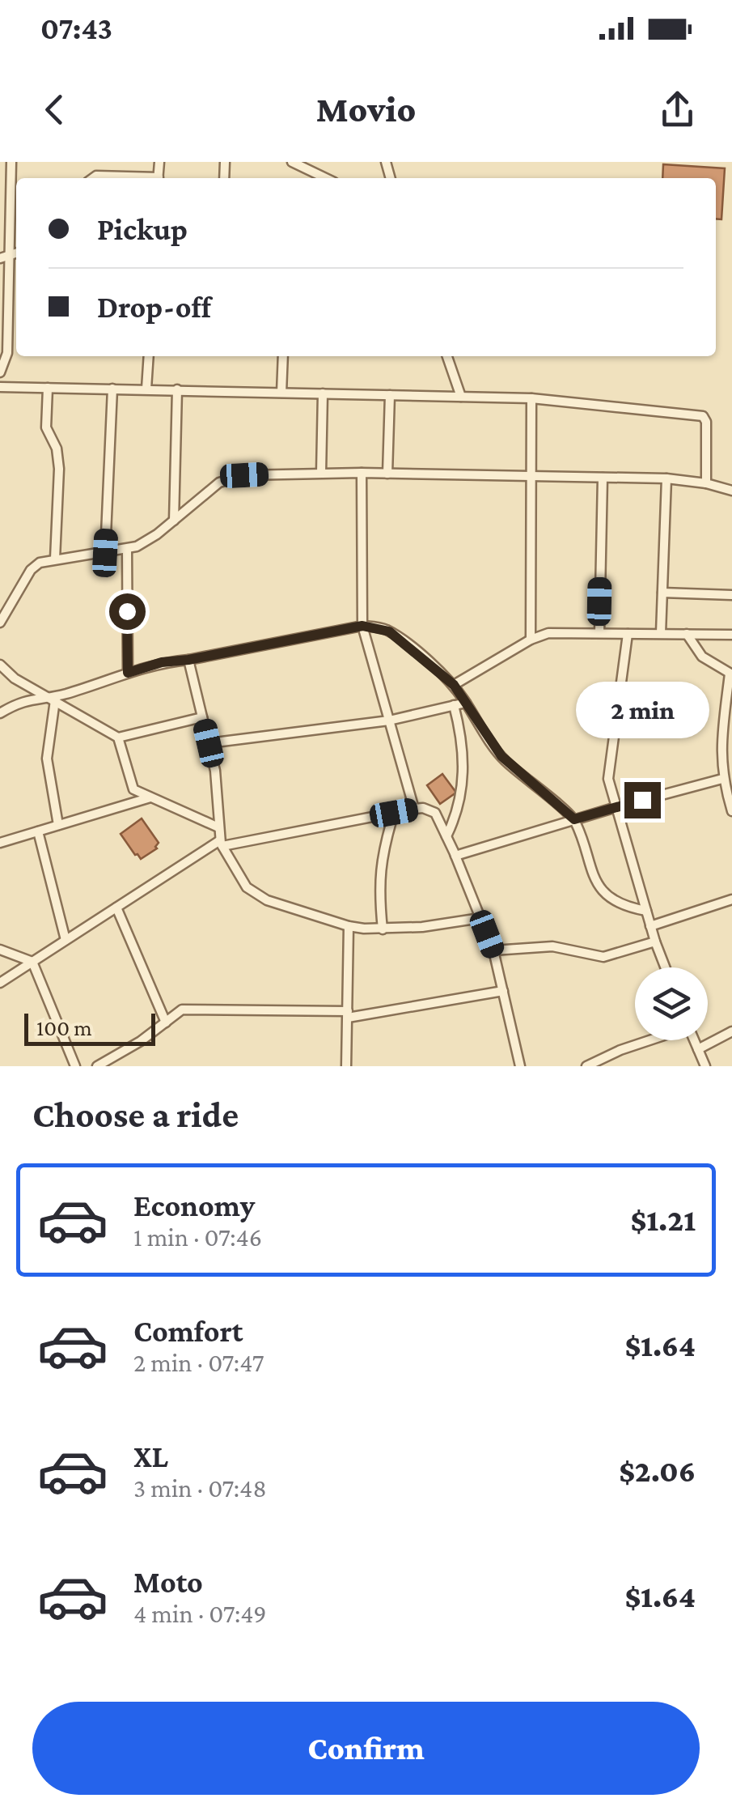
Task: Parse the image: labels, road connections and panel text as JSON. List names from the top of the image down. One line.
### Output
{"scale_bar":"100 m","page":{"status":"07:43","header":"Movio","banner":["Pickup","Drop-off"],"bubble":"2 min","scale":"100 m","heading":"Choose a ride","list":[{"name":"Economy","note":"1 min · 07:46","value":"$1.21"},{"name":"Comfort","note":"2 min · 07:47","value":"$1.64"},{"name":"XL","note":"3 min · 07:48","value":"$2.06"},{"name":"Moto","note":"4 min · 07:49","value":"$1.64"}],"buttons":"Confirm"}}
